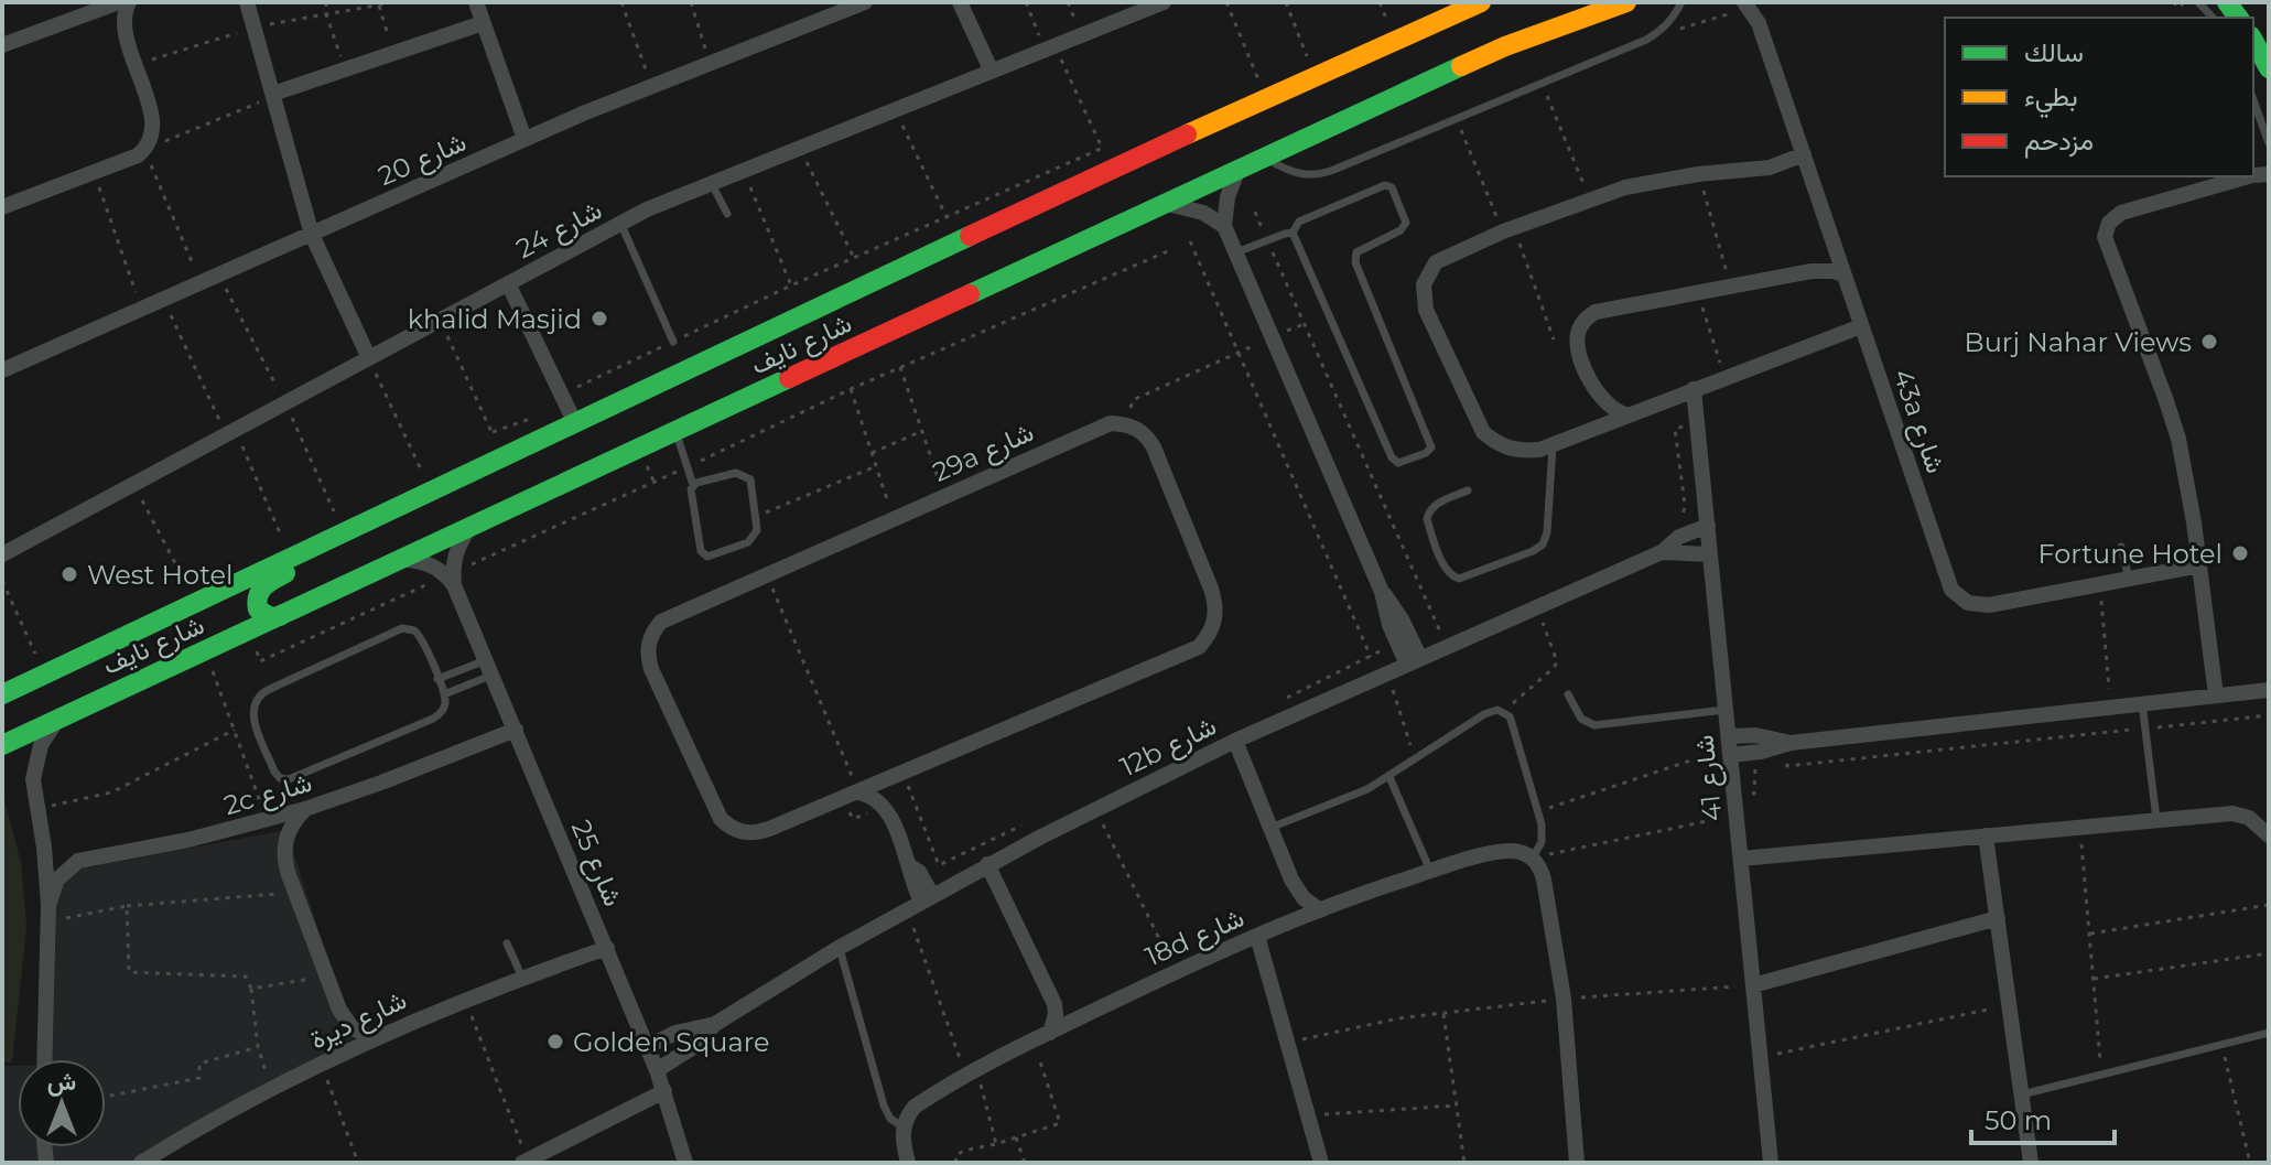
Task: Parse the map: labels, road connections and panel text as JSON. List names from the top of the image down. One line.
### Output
{"streets":{"main road":["شارع نايف"],"street":["شارع 20","شارع 24","43a شارع","29a شارع","12b شارع","شارع 41","2c شارع","شارع 25","18d شارع","شارع ديرة"]},"crossings":[["12b شارع","شارع 41"],["12b شارع","شارع 25"],["2c شارع","شارع 25"],["شارع 25","شارع ديرة"]],"places":["khalid Masjid","Burj Nahar Views","Fortune Hotel","West Hotel","Golden Square"],"legend":["سالك","بطيء","مزدحم"],"scale_bar":"50 m","north":"top"}
